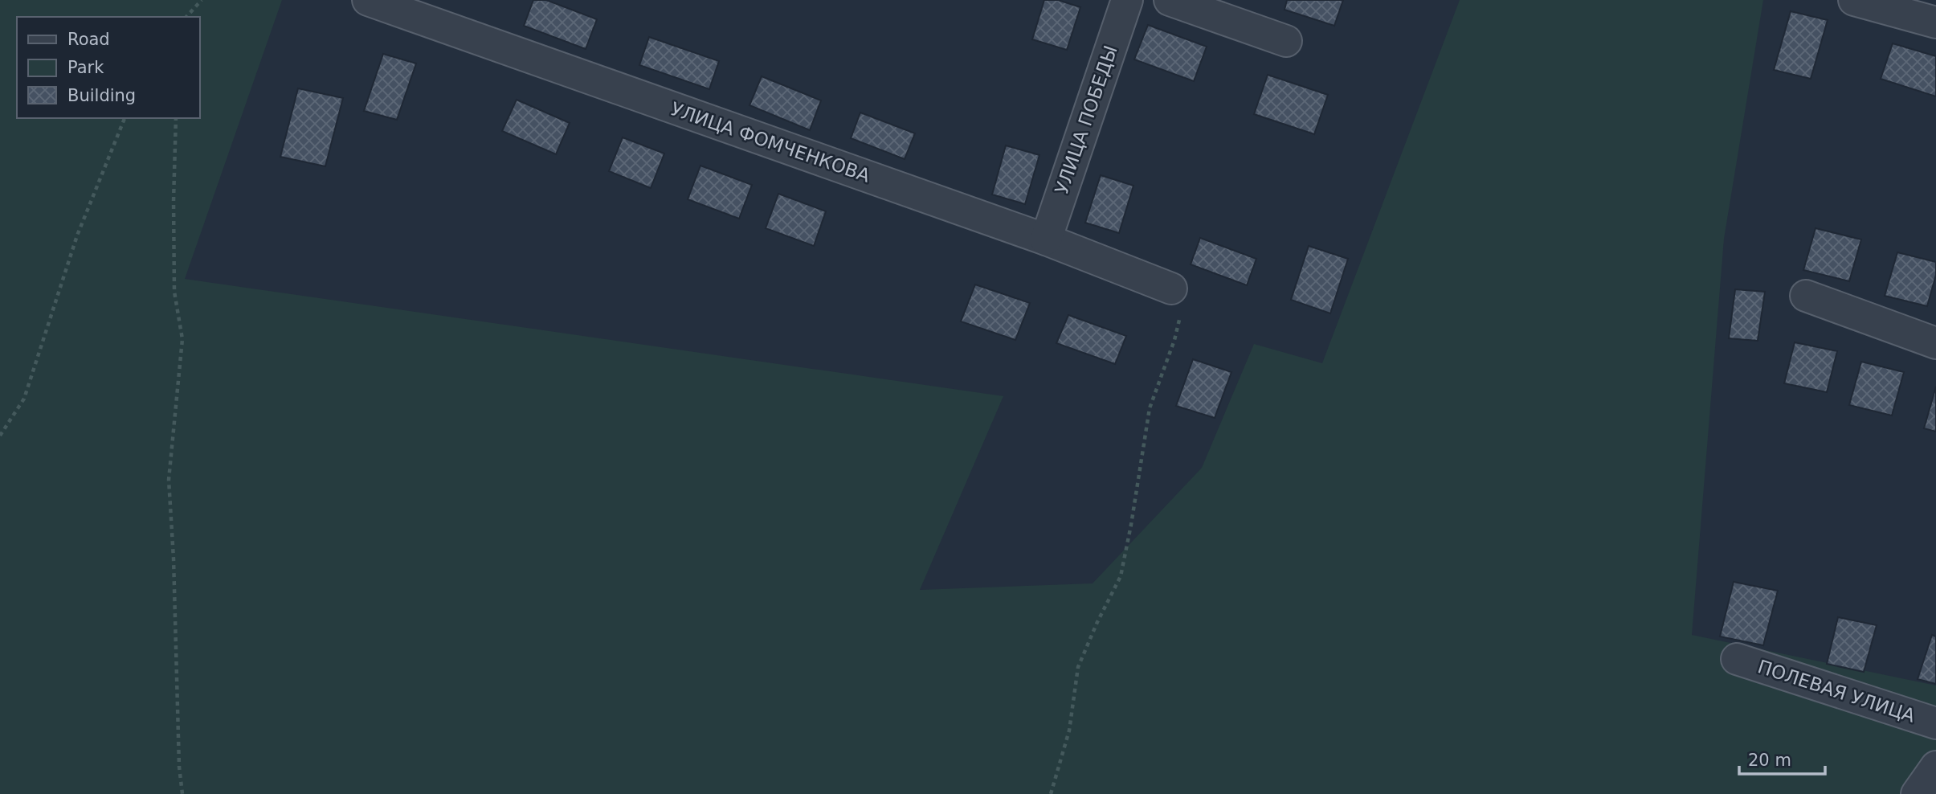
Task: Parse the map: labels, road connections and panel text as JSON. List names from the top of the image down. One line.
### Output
{"streets":{"street":["УЛИЦА ПОБЕДЫ","УЛИЦА ФОМЧЕНКОВА","ПОЛЕВАЯ УЛИЦА"]},"crossings":[["УЛИЦА ПОБЕДЫ","УЛИЦА ФОМЧЕНКОВА"]],"legend":["Road","Park","Building"],"scale_bar":"20 m"}
